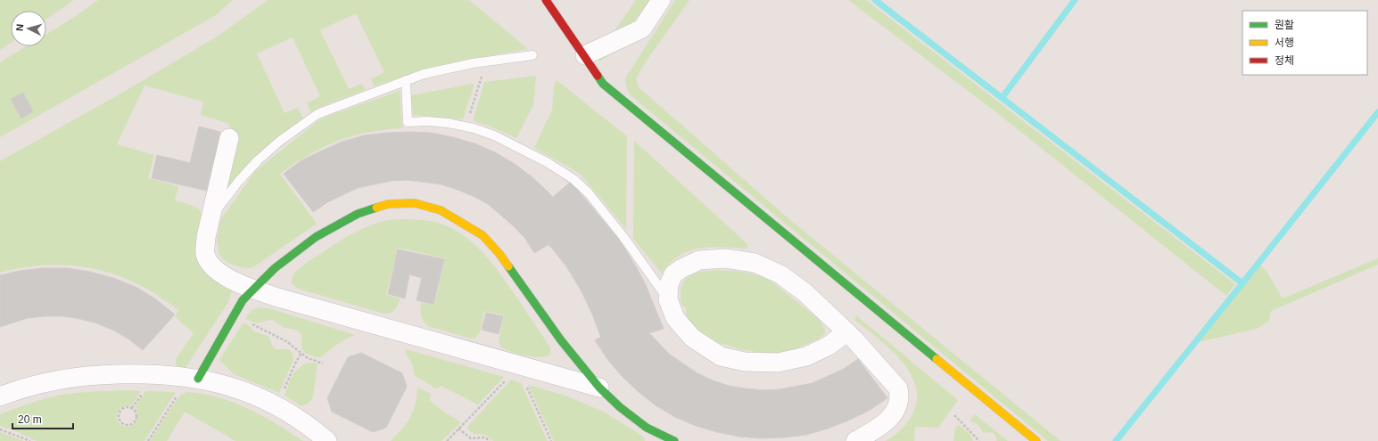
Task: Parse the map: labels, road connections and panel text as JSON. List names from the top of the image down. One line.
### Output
{"legend":["원활","서행","정체"],"scale_bar":"20 m","north":"left"}
